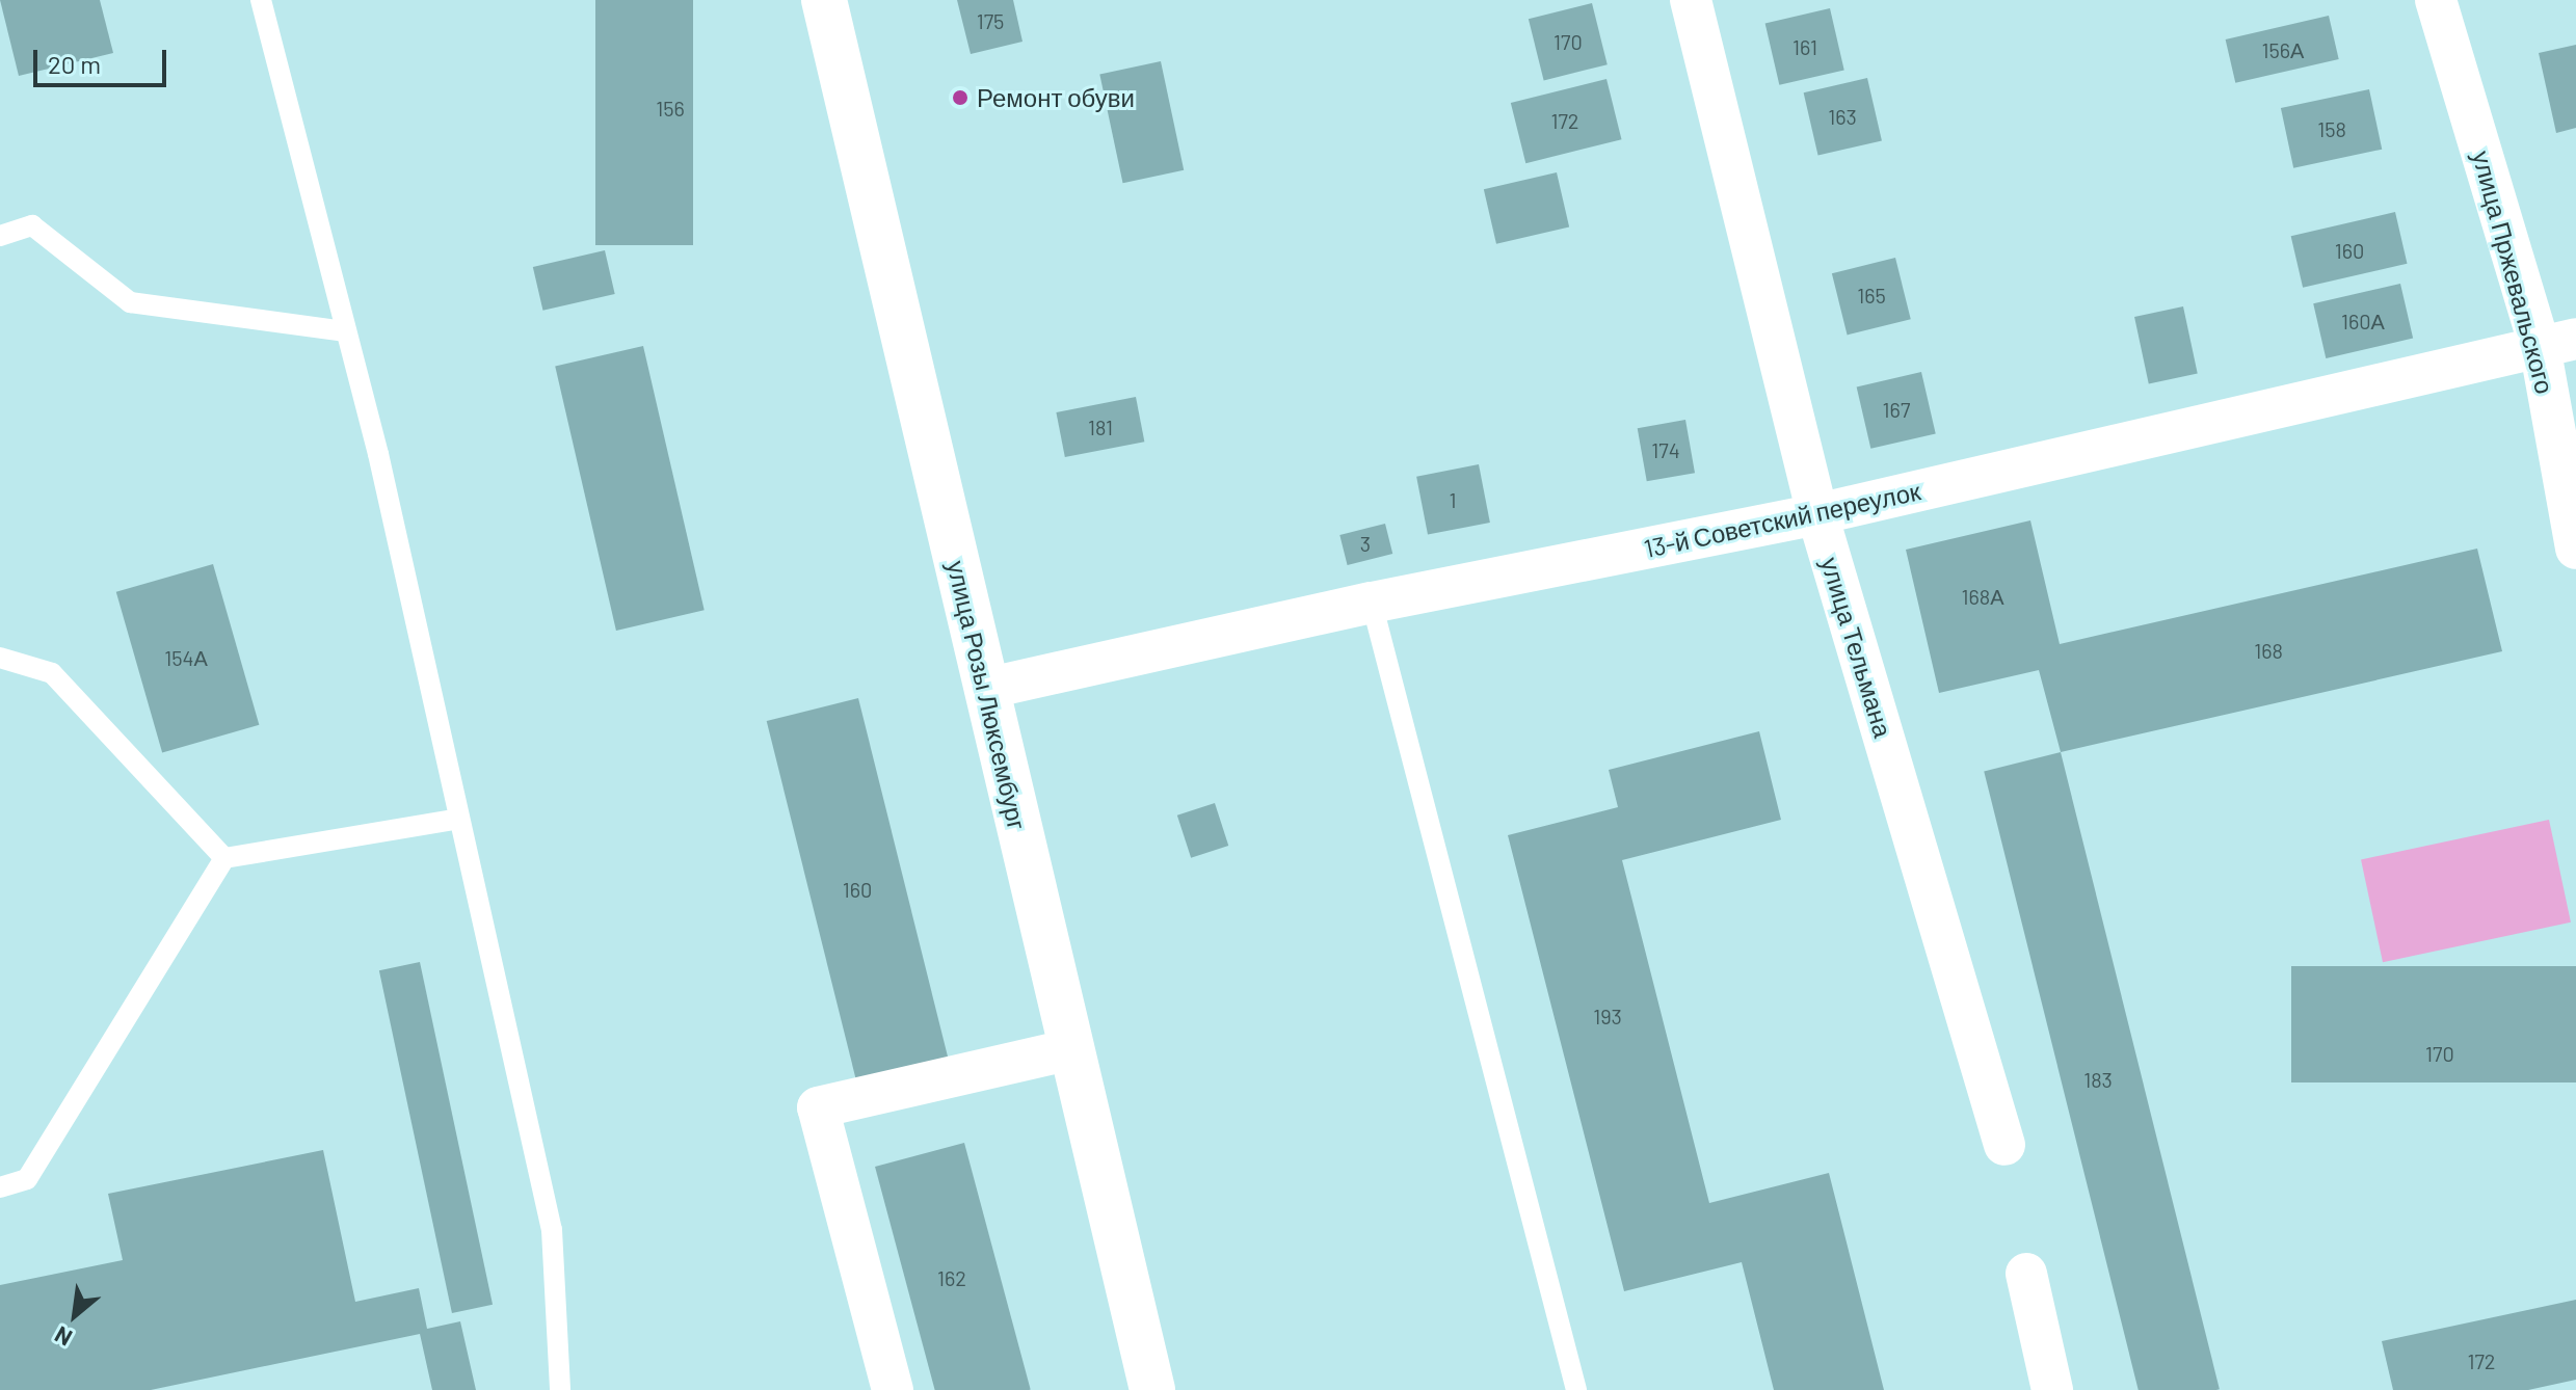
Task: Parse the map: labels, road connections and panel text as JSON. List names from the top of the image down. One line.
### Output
{"streets":{"main road":["улица Розы Люксембург"],"street":["улица Пржевальского","13-й Советский переулок","улица Тельмана"]},"crossings":[["улица Пржевальского","13-й Советский переулок"],["13-й Советский переулок","улица Тельмана"],["13-й Советский переулок","улица Розы Люксембург"]],"places":["Ремонт обуви"],"house_numbers":["175","170","161","156А","156","163","172","158","160","165","160А","167","181","174","1","3","168А","168","154А","160","193","170","183","162","172"],"scale_bar":"20 m","north":"bottom left"}
